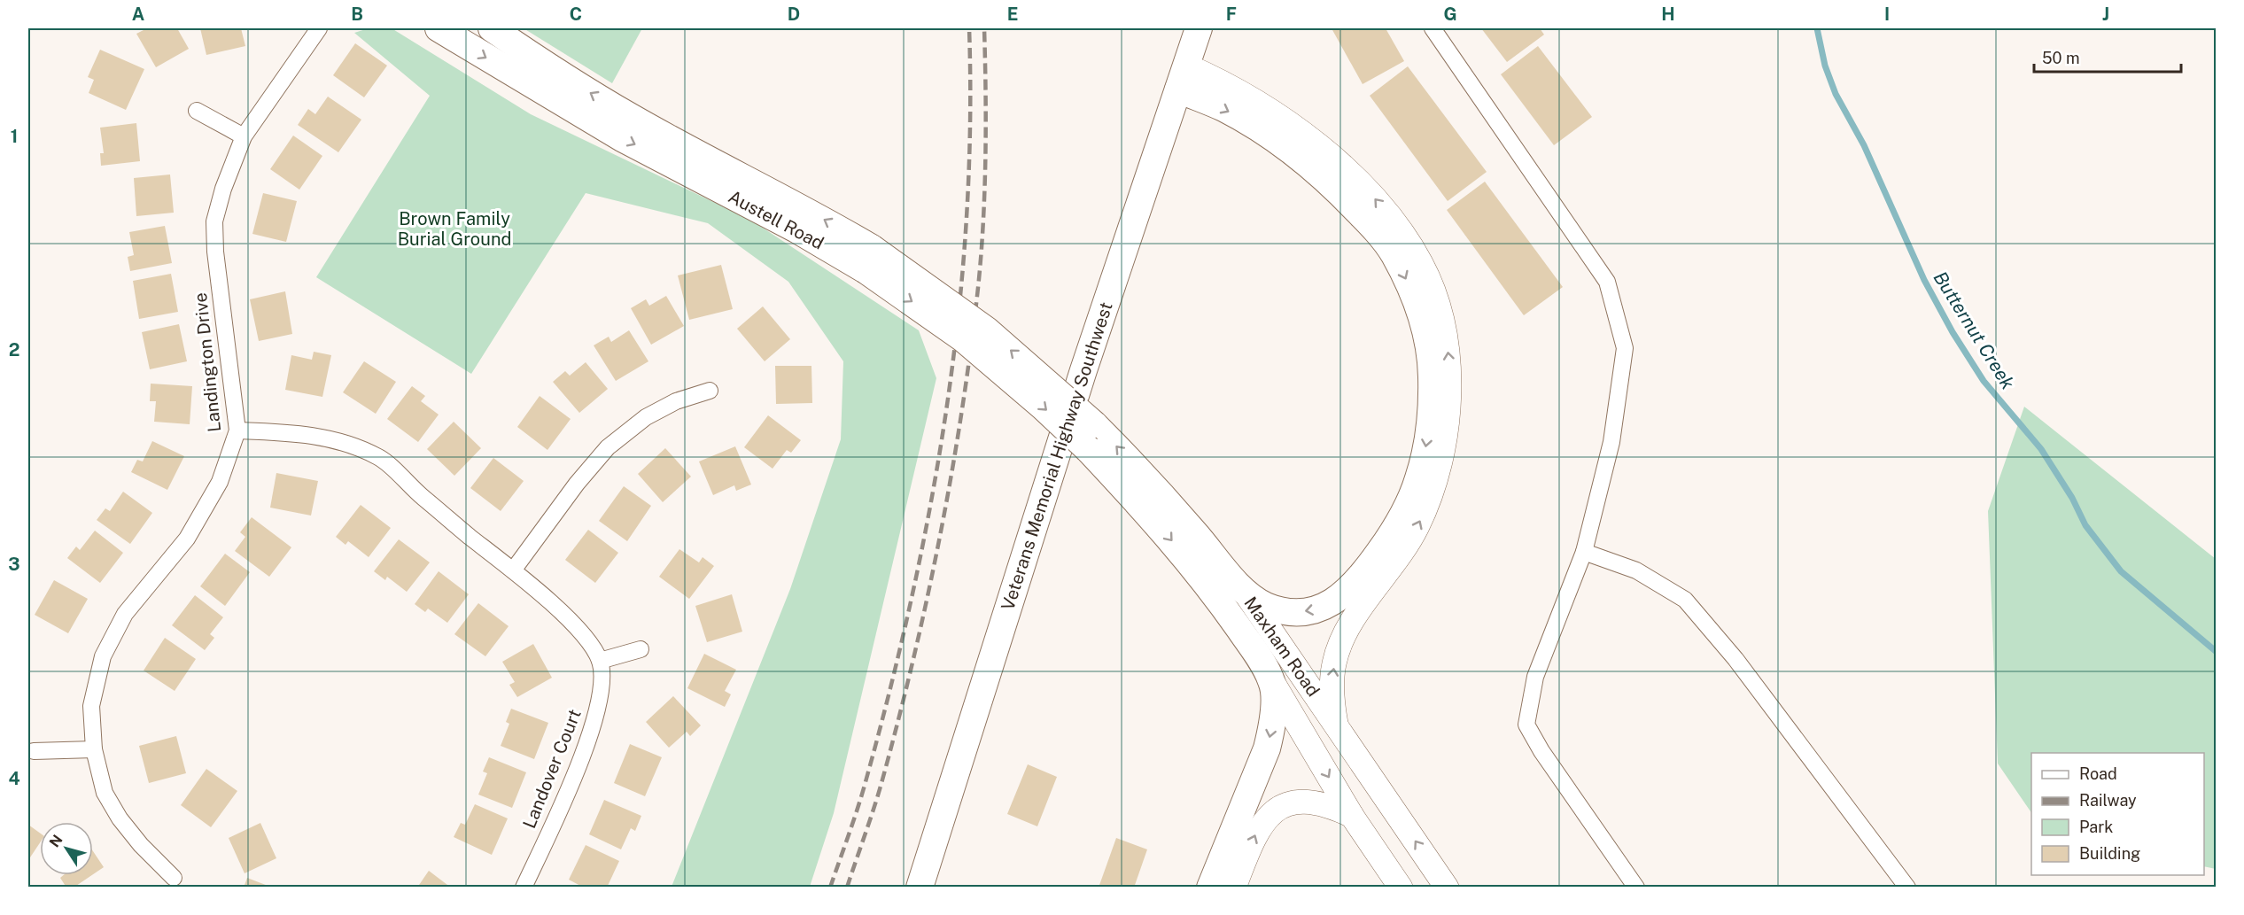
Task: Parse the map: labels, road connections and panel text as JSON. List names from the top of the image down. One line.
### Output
{"streets":{"main road":["Austell Road","Veterans Memorial Highway Southwest","Maxham Road"],"street":["Landington Drive","Landover Court"]},"crossings":[["Austell Road","Maxham Road"],["Landington Drive","Landover Court"]],"water":["Butternut Creek"],"parks":["Brown Family Burial Ground"],"legend":["Road","Railway","Park","Building"],"scale_bar":"50 m","north":"top left","grid":{"columns":["A","B","C","D","E","F","G","H","I","J"],"rows":["1","2","3","4"]}}
